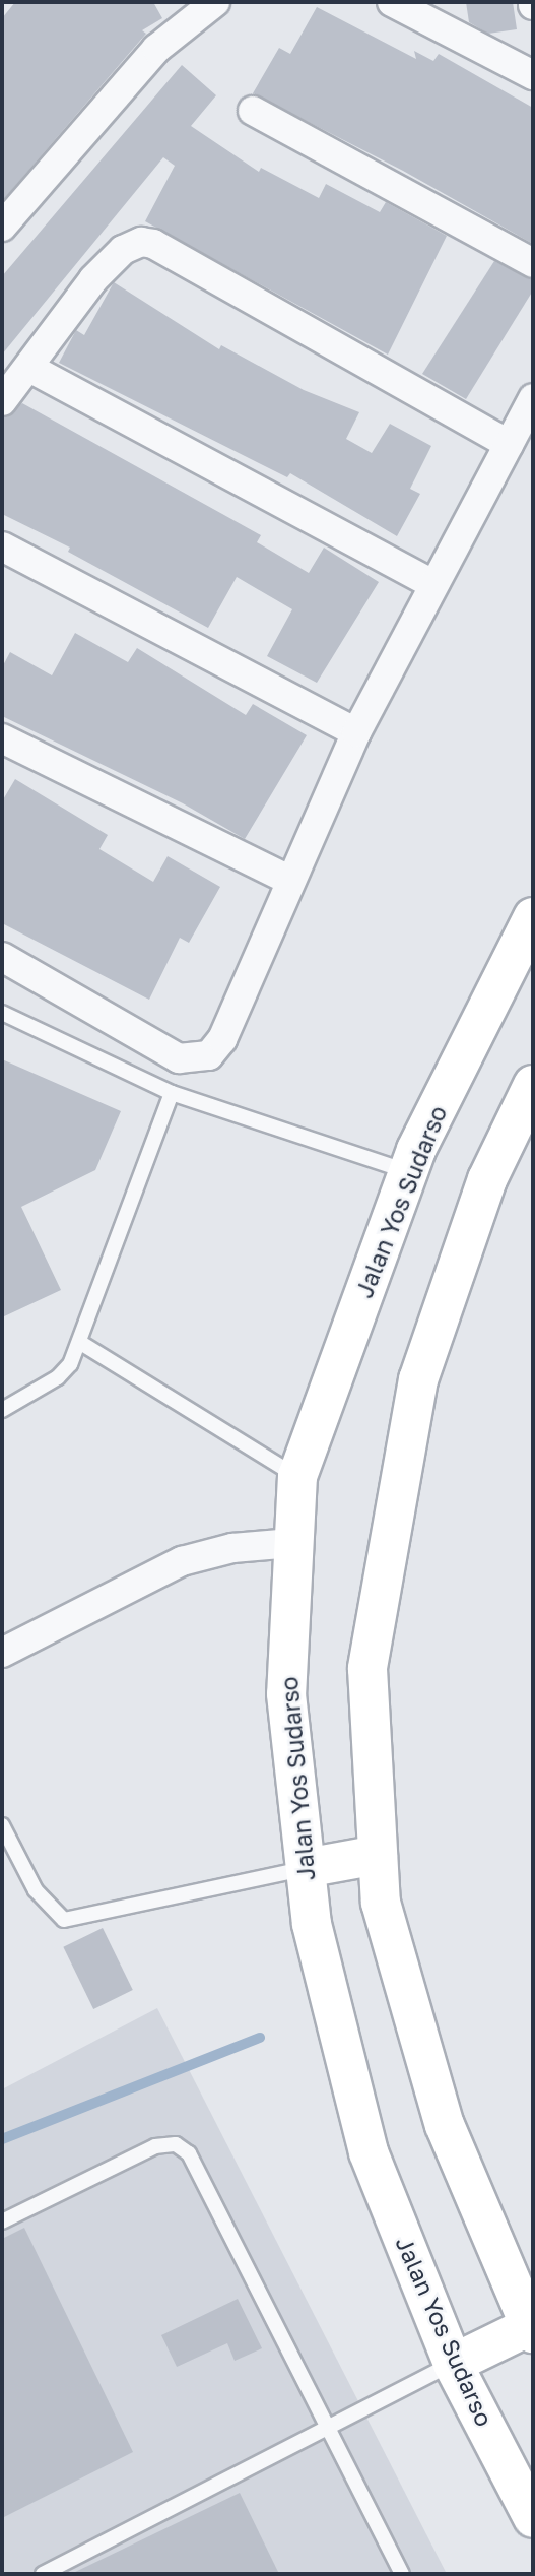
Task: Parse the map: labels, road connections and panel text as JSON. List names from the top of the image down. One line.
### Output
{"streets":{"main road":["Jalan Yos Sudarso"]}}
